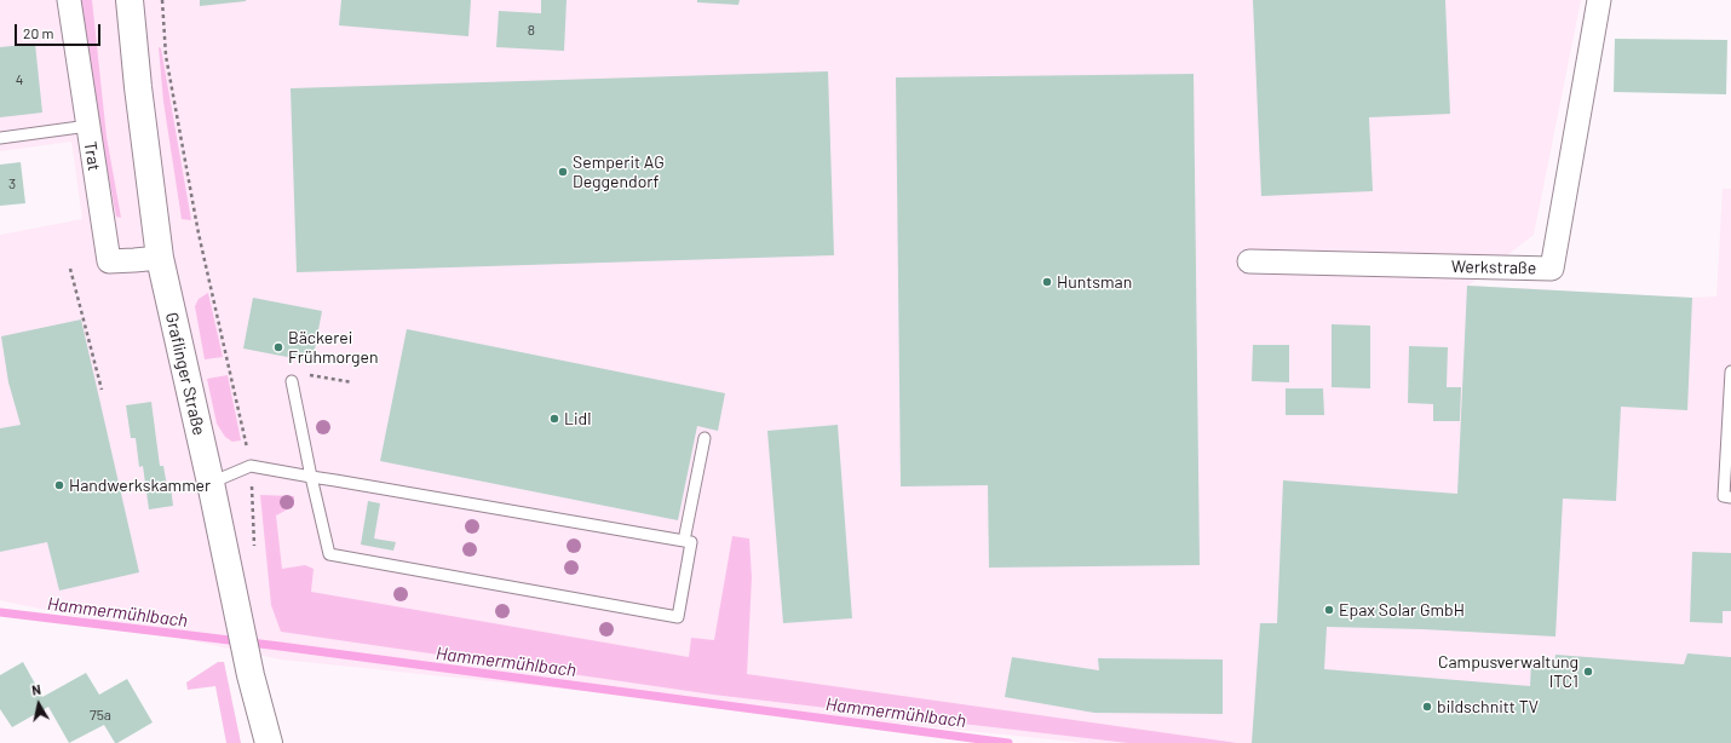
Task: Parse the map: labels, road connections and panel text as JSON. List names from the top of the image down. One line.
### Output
{"streets":{"street":["Trat","Werkstraße","Graflinger Straße"]},"crossings":[["Trat","Graflinger Straße"]],"water":["Hammermühlbach"],"places":["Semperit AG Deggendorf","Huntsman","Bäckerei Frühmorgen","Lidl","Handwerkskammer","Epax Solar GmbH","Campusverwaltung ITC1","bildschnitt TV"],"house_numbers":["8","4","3","75a"],"scale_bar":"20 m","north":"top"}
